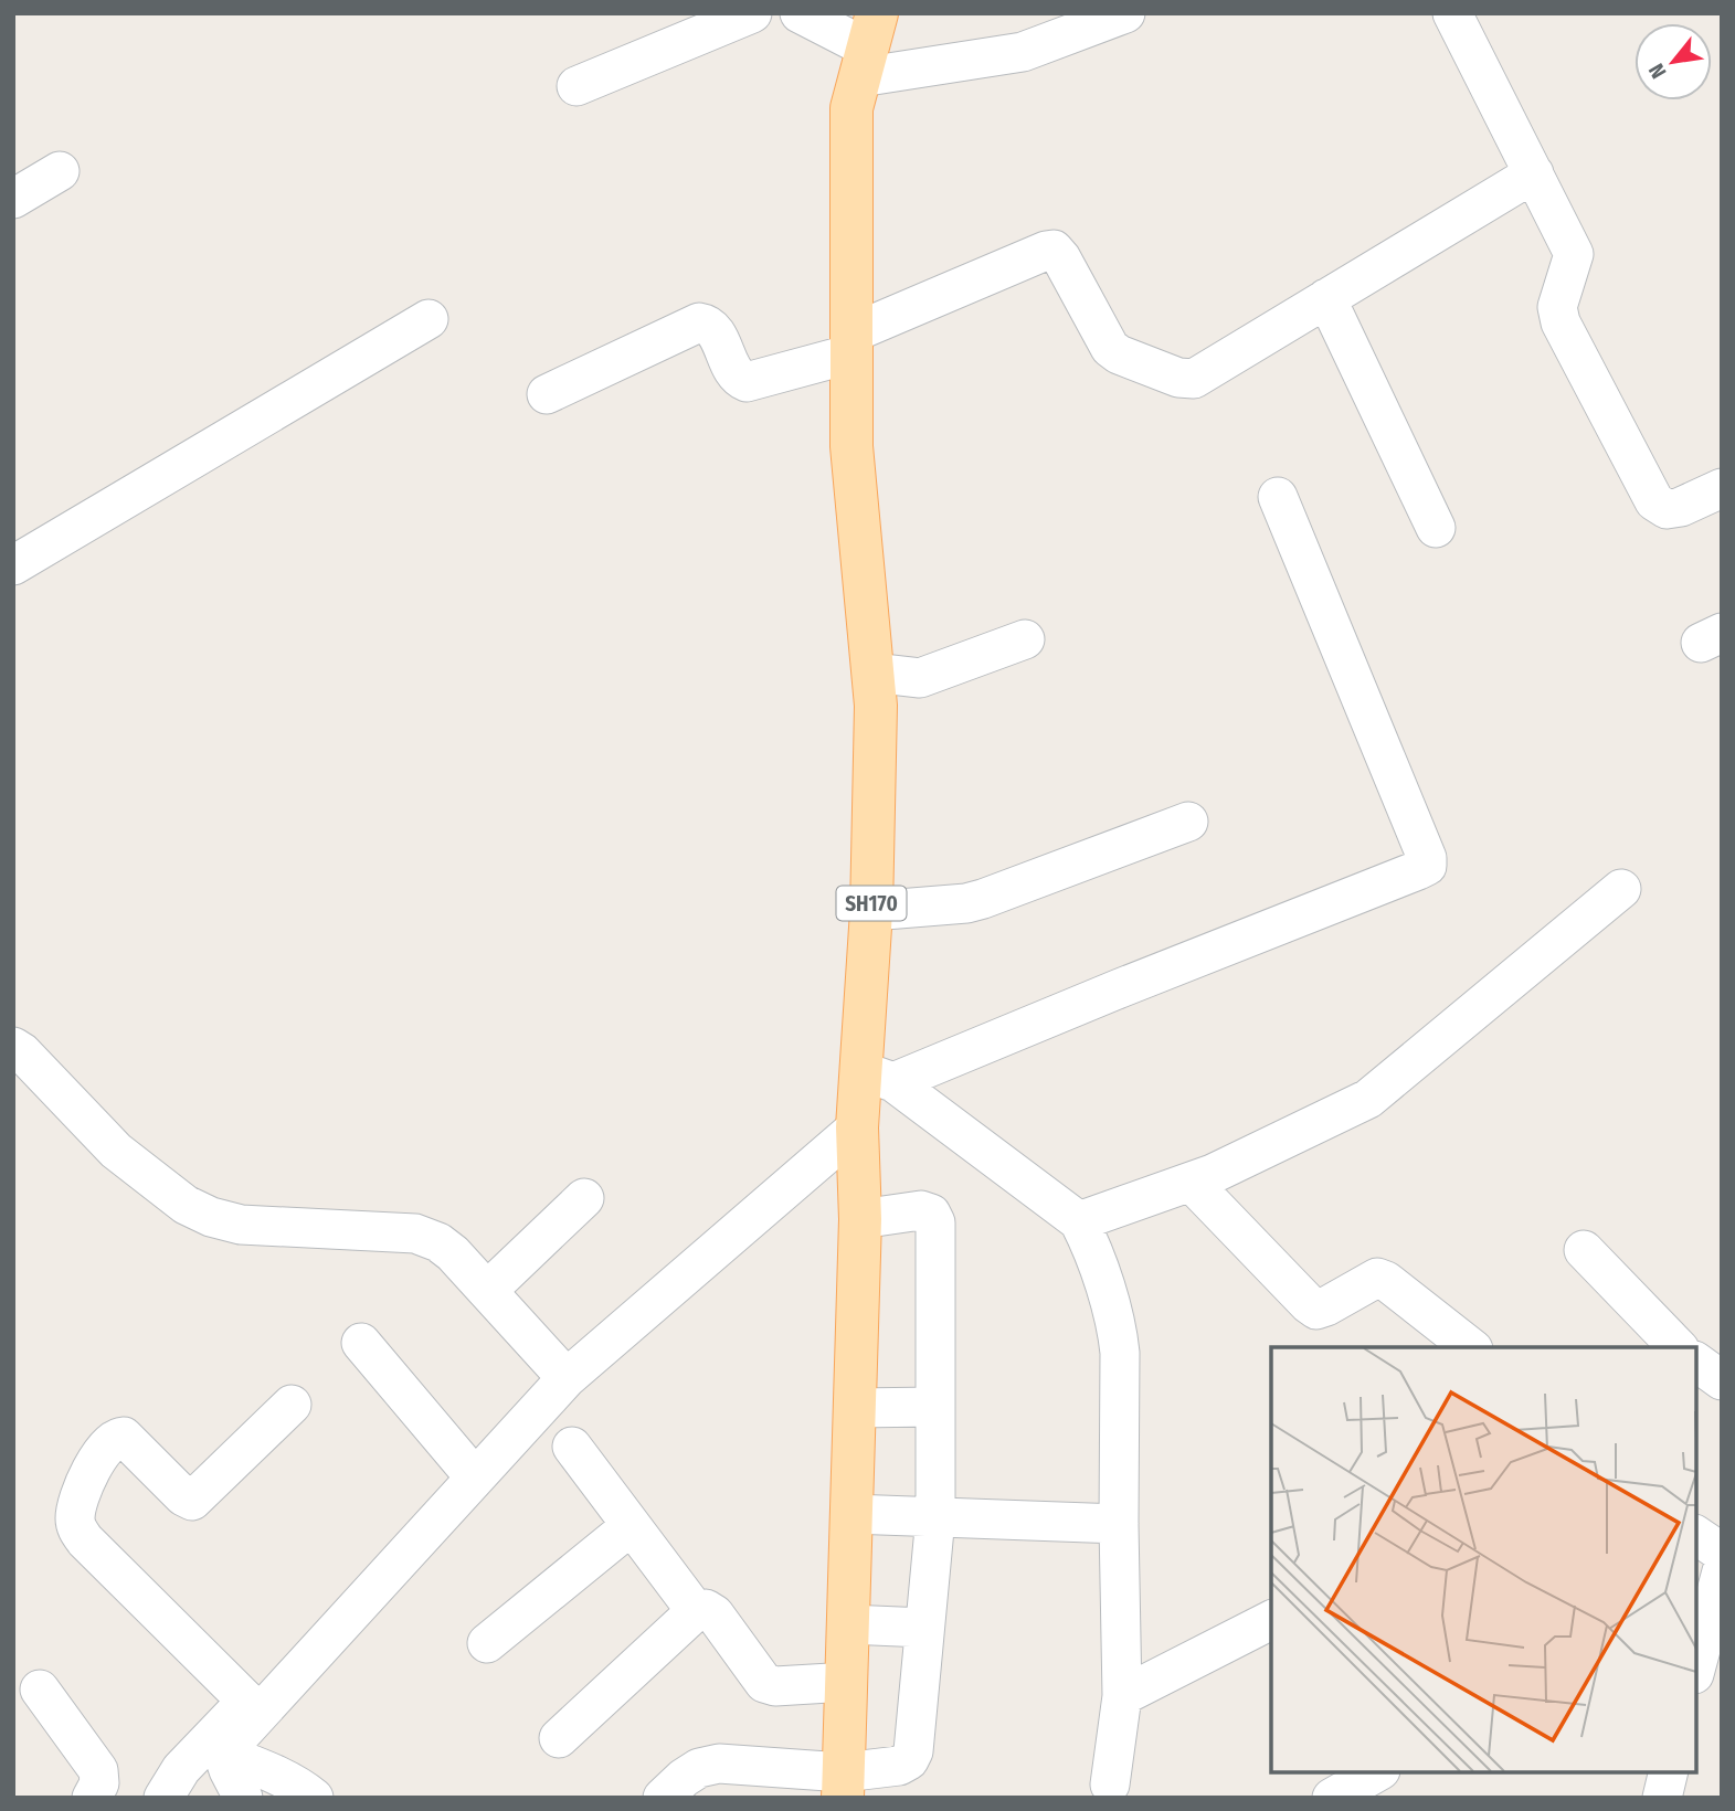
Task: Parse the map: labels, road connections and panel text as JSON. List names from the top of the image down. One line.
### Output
{"streets":{"main road":["SH170"]},"north":"bottom left"}
